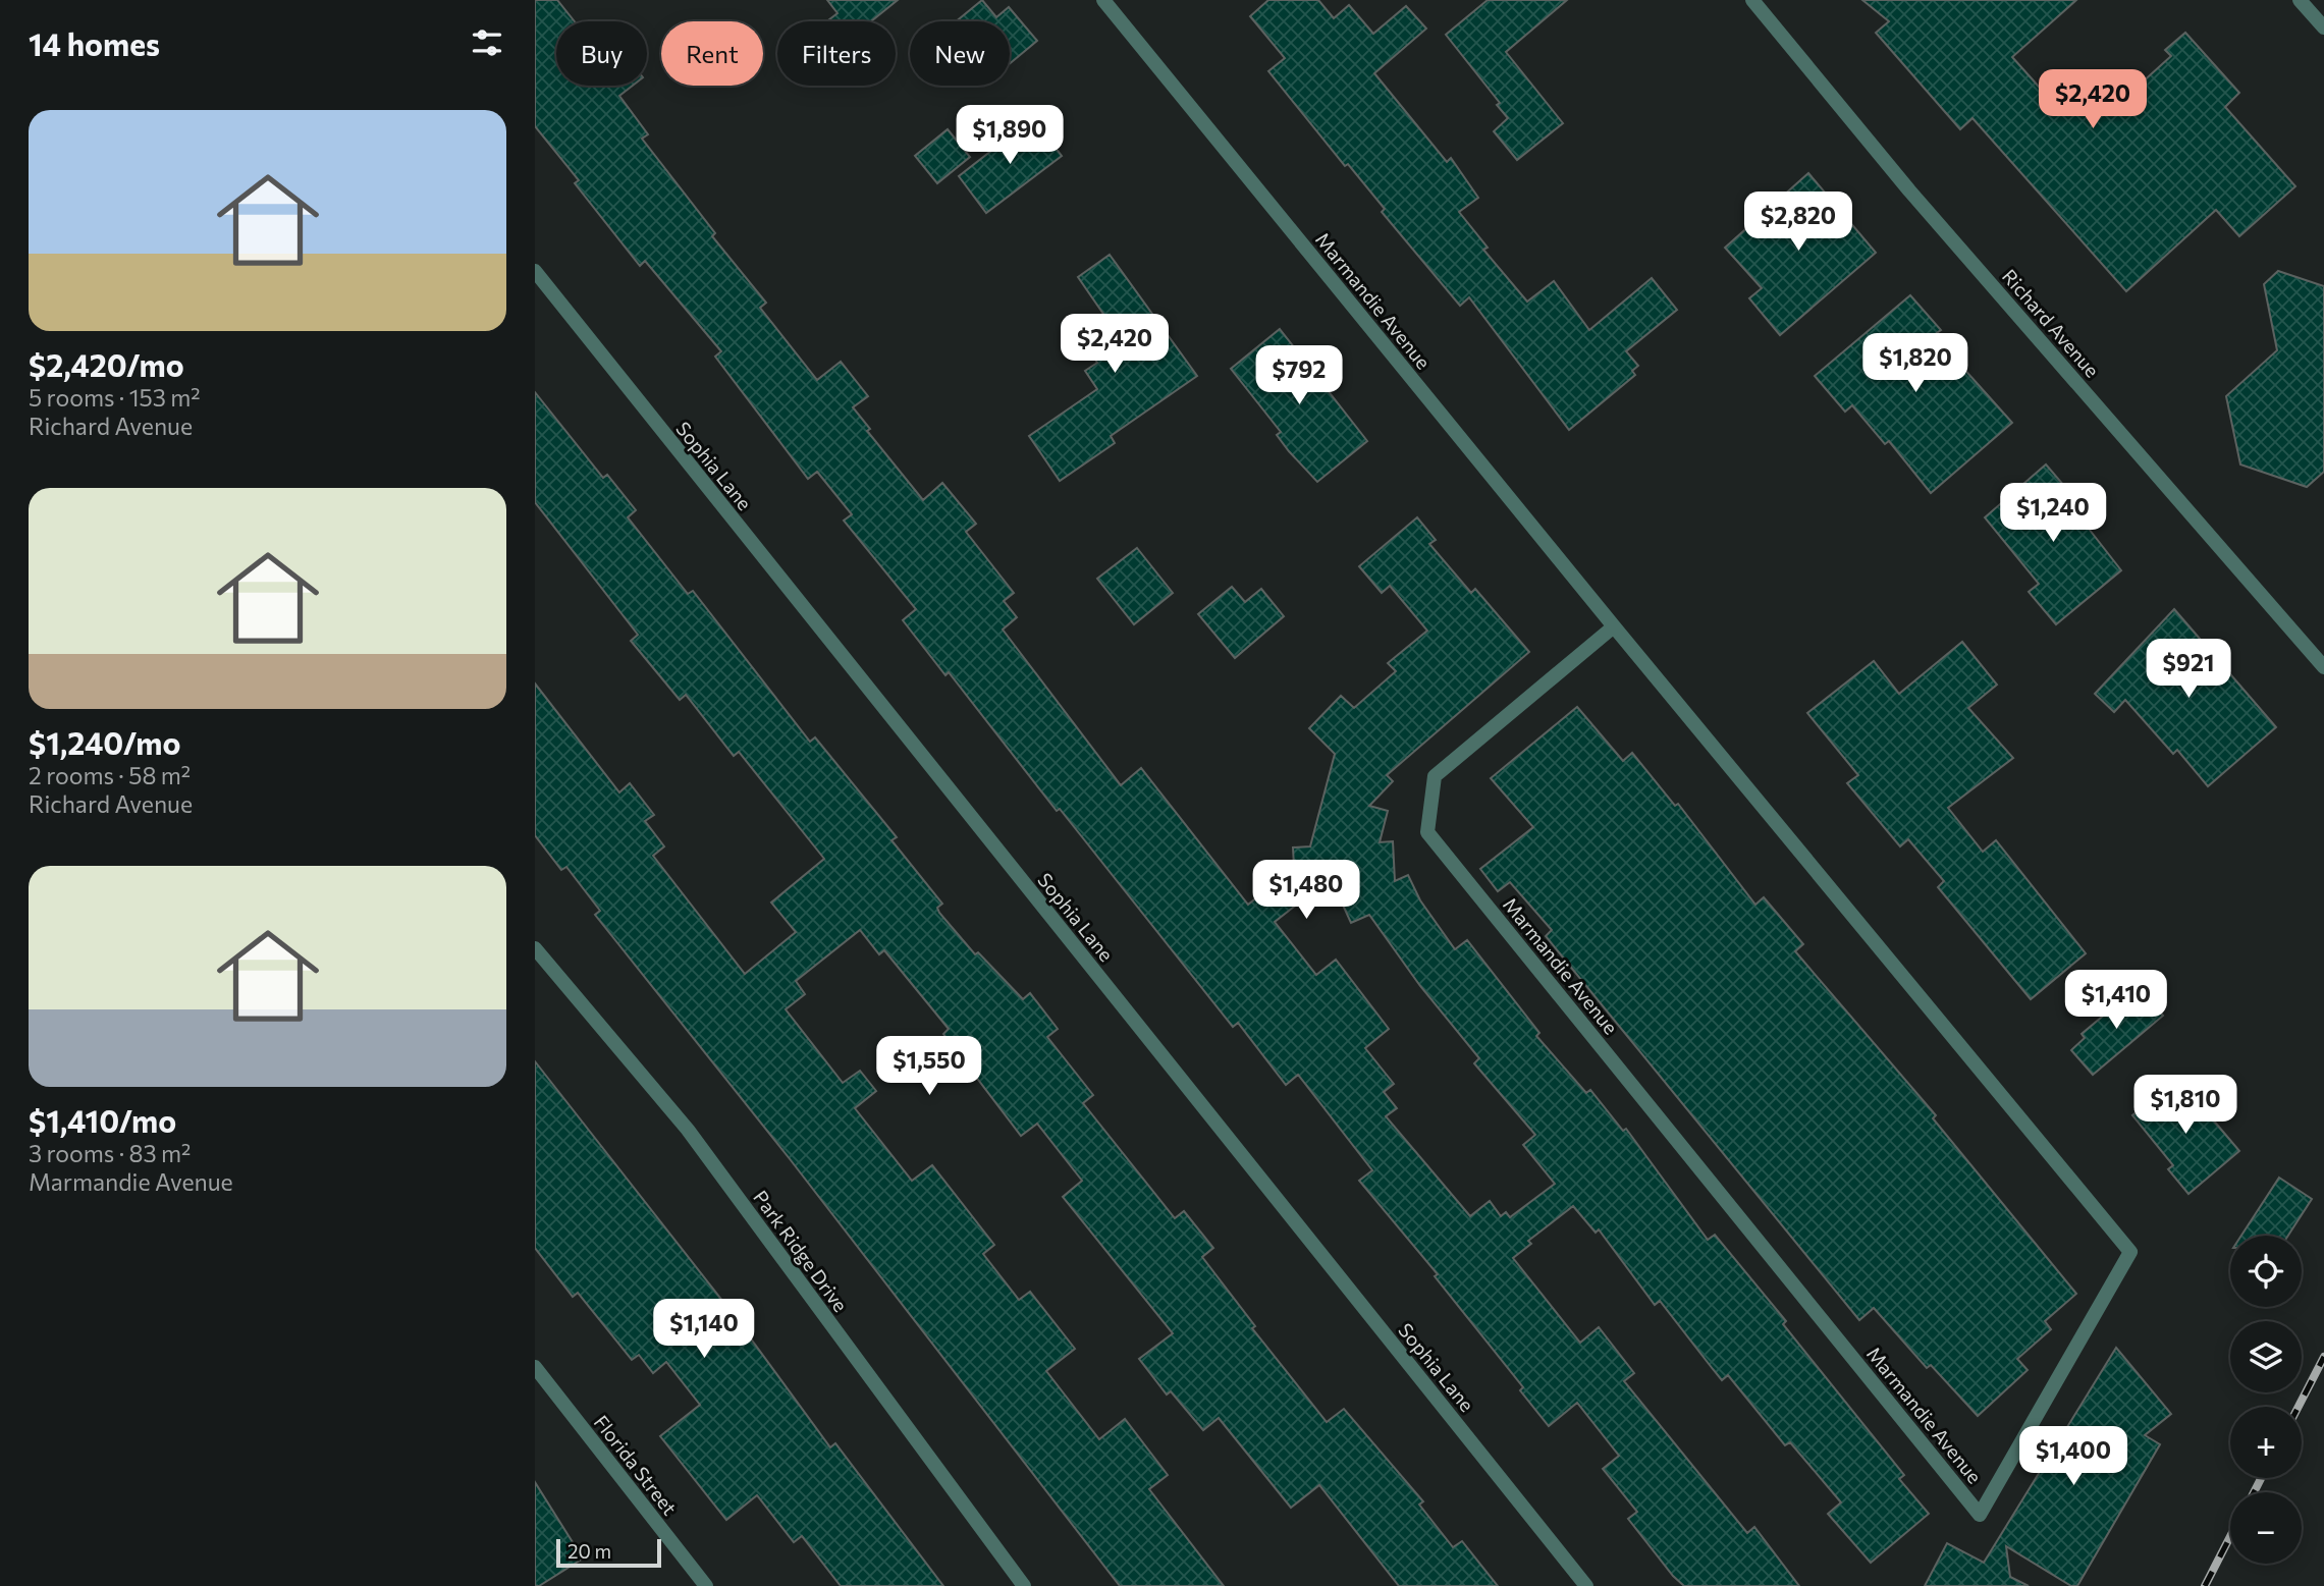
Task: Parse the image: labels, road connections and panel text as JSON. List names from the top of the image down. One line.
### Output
{"streets":{"street":["Marmandie Avenue","Richard Avenue","Sophia Lane","Park Ridge Drive","Florida Street"]},"scale_bar":"20 m","page":{"heading":"14 homes","chip":["Buy","Rent","Filters","New"],"price":["$2,420","$1,890","$2,820","$2,420","$1,820","$792","$1,240","$921","$1,480","$1,410","$1,550","$1,810","$1,140","$1,400"],"list":[{"name":"$2,420/mo","note":"5 rooms · 153 m² · Richard Avenue"},{"name":"$1,240/mo","note":"2 rooms · 58 m² · Richard Avenue"},{"name":"$1,410/mo","note":"3 rooms · 83 m² · Marmandie Avenue"}],"map_buttons":["+","−"],"scale":"20 m"}}
